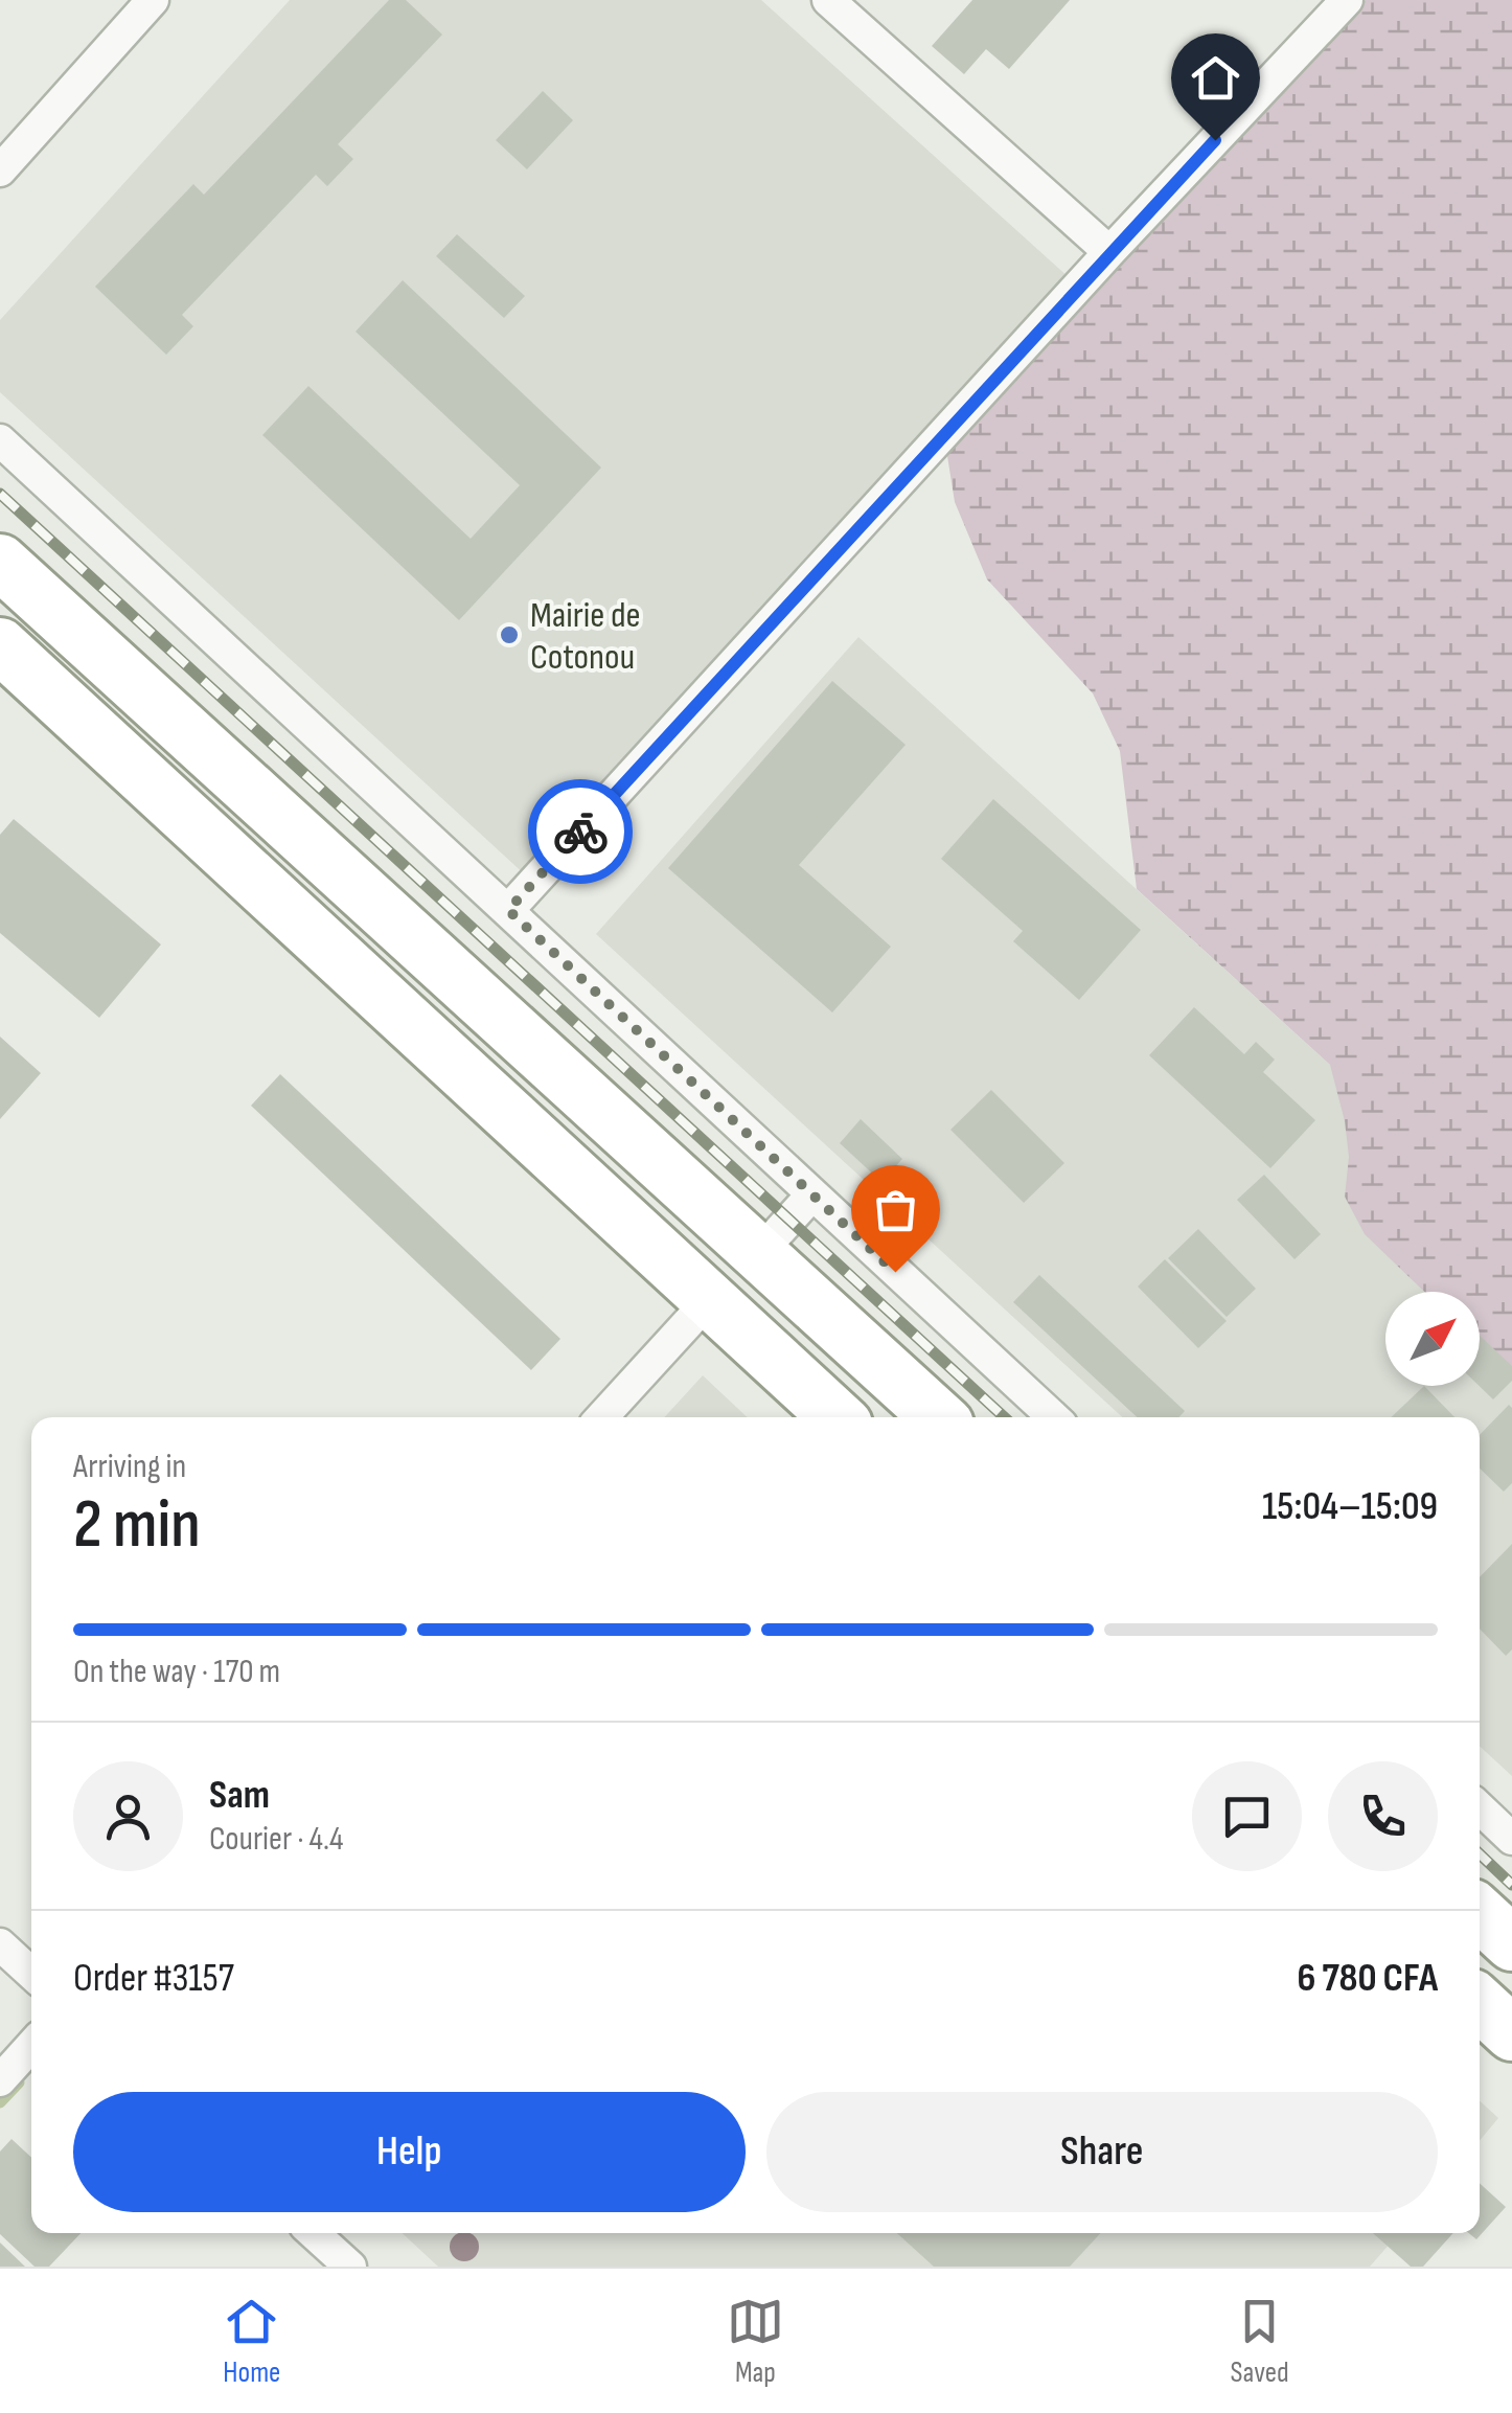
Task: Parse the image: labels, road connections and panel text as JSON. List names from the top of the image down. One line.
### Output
{"places":["Mairie de Cotonou"],"north":"top right","page":{"heading":["2 min","Arriving in","15:04–15:09"],"panel":["Sam","Courier · 4.4","Order #3157","6 780 CFA"],"bar":"On the way · 170 m","buttons":["Help","Share"],"tabs":["Home","Map","Saved"]}}
